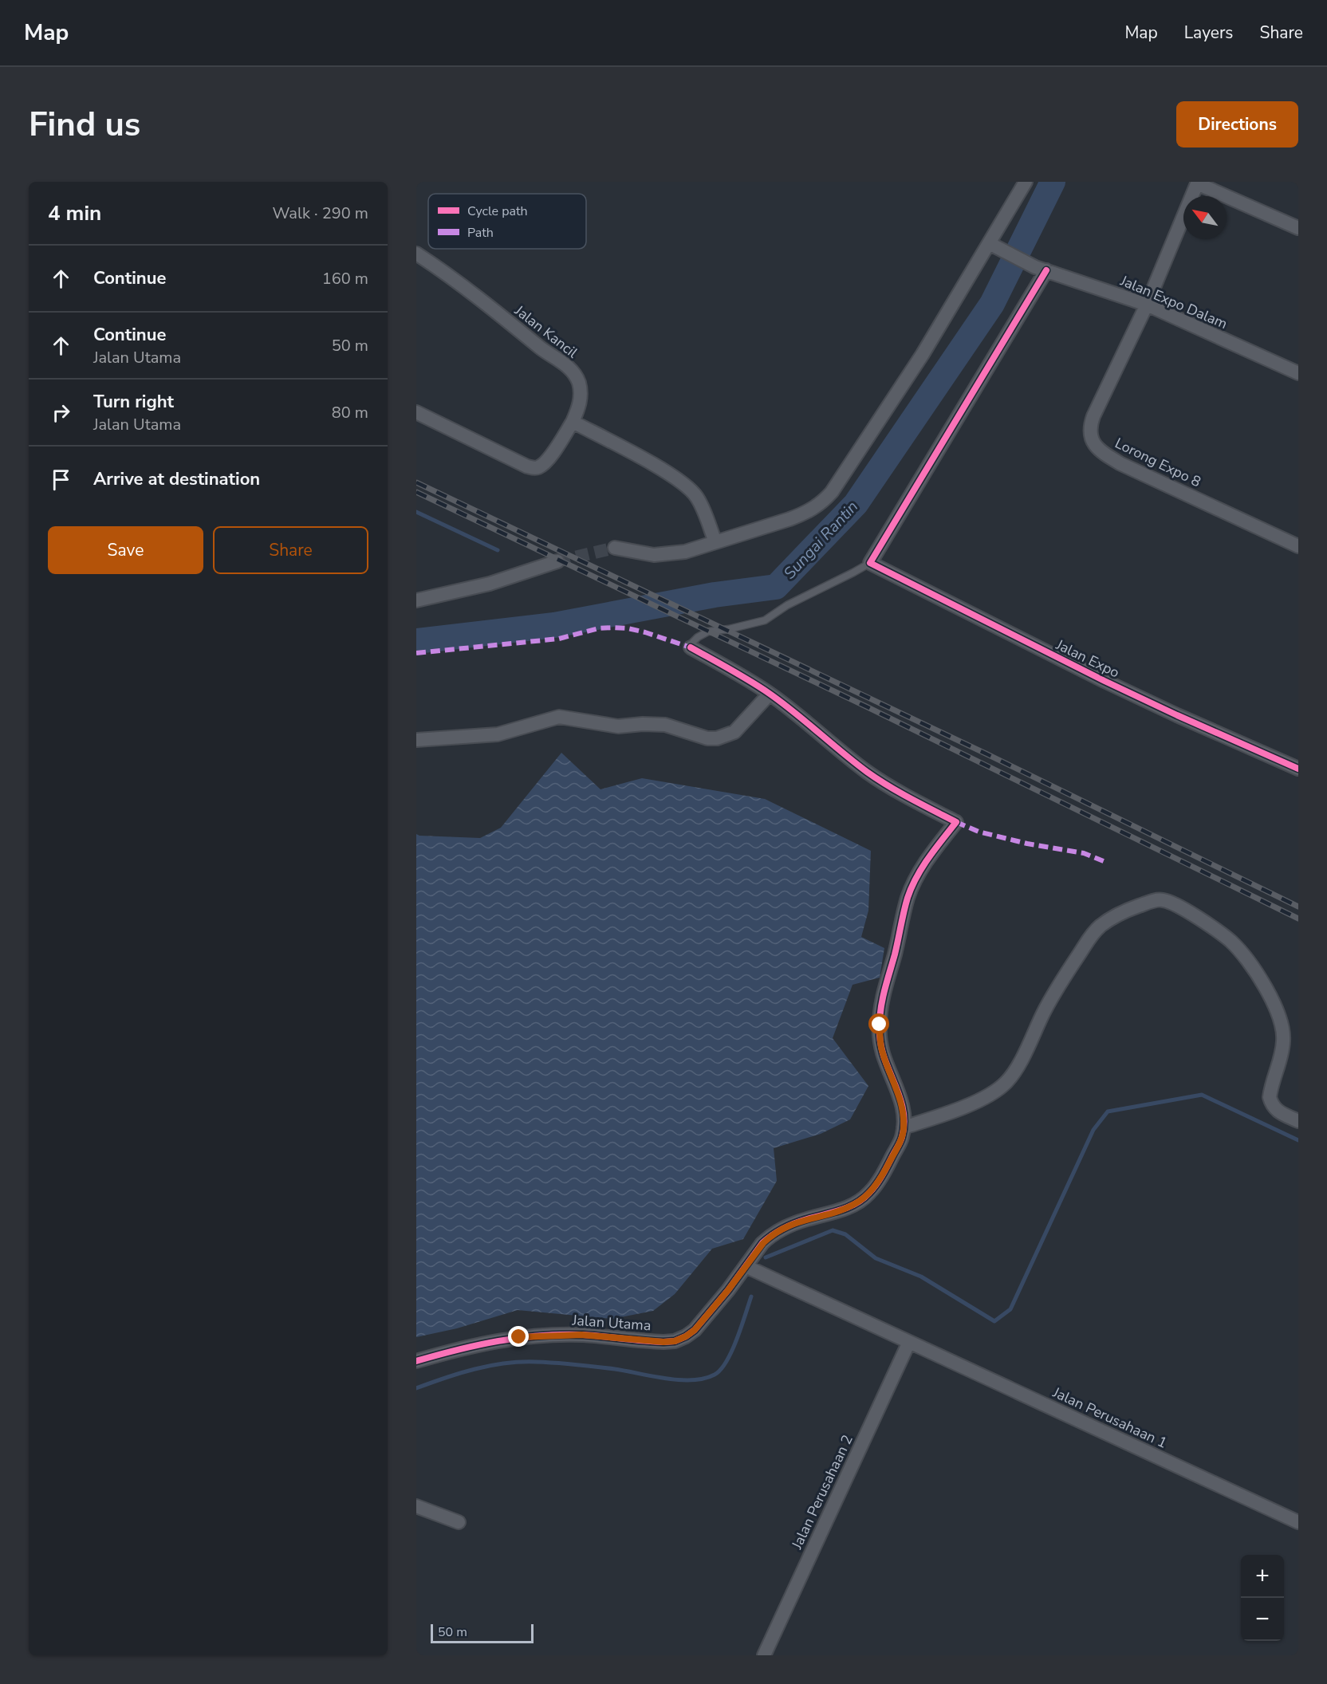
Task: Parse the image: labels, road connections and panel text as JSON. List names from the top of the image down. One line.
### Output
{"streets":{"street":["Jalan Expo Dalam","Jalan Kancil","Lorong Expo 8","Jalan Expo","Jalan Utama","Jalan Perusahaan 1","Jalan Perusahaan 2"]},"crossings":[["Jalan Expo Dalam","Lorong Expo 8"],["Jalan Utama","Jalan Perusahaan 1"],["Jalan Perusahaan 1","Jalan Perusahaan 2"]],"water":["Sungai Rantin"],"legend":["Cycle path","Path"],"scale_bar":"50 m","north":"top left","page":{"header":"Map","nav":["Map","Layers","Share"],"buttons":["Directions",["Save","Share"]],"title":"Find us","heading":["4 min","Walk · 290 m"],"list":[["Continue","160 m"],["Continue","Jalan Utama","50 m"],["Turn right","Jalan Utama","80 m"],"Arrive at destination"],"map_buttons":["+","−"],"scale":"50 m"}}
